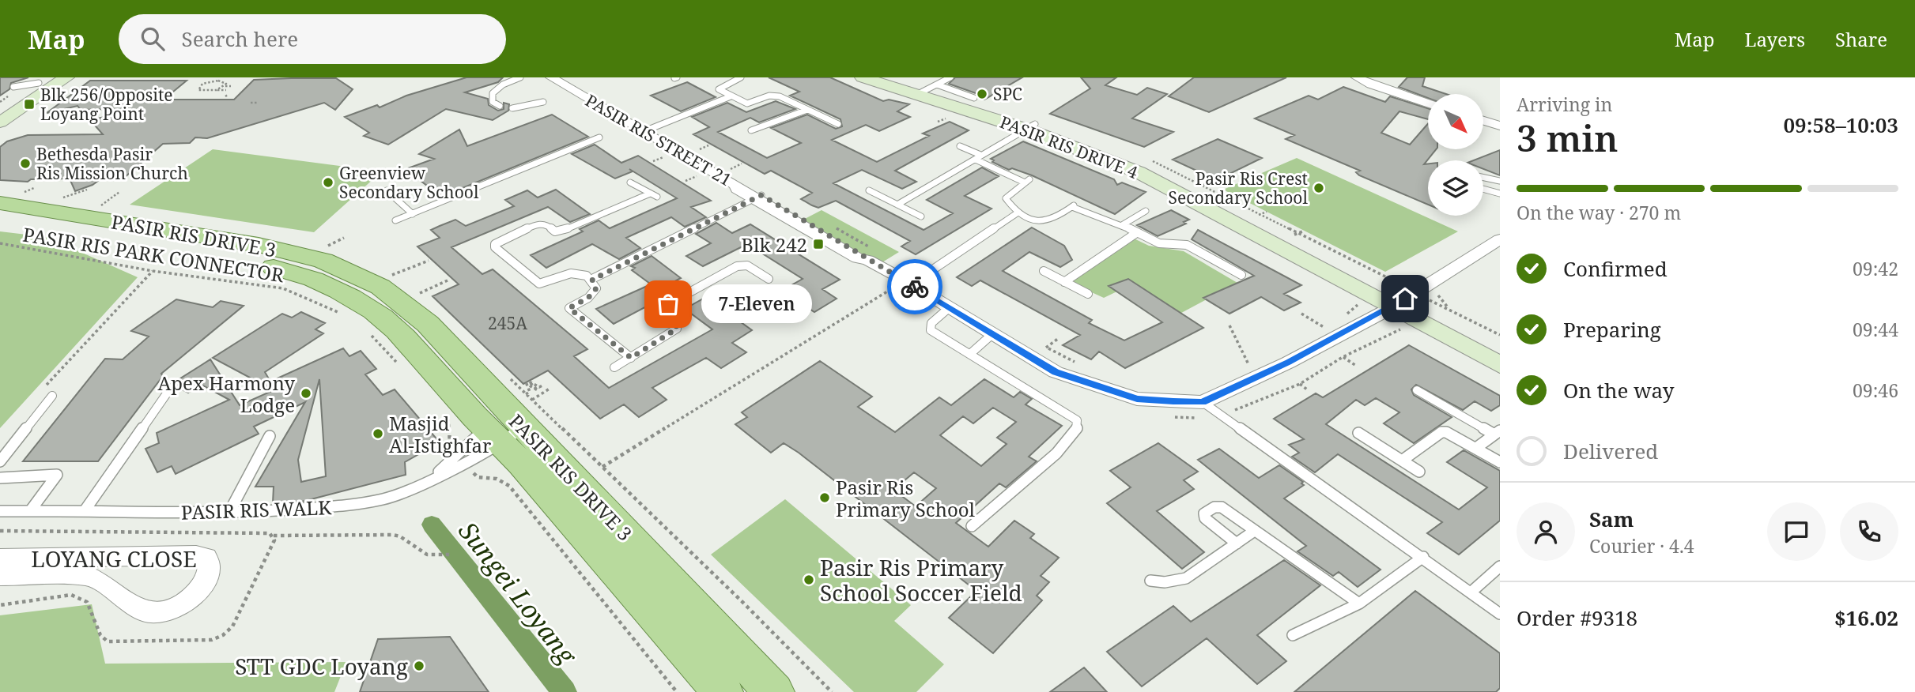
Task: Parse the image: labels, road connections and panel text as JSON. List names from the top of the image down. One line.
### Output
{"streets":{"main road":["PASIR RIS DRIVE 3"],"street":["PASIR RIS STREET 21","PASIR RIS DRIVE 4","LOYANG CLOSE"],"lane":["PASIR RIS WALK"],"path":["PASIR RIS PARK CONNECTOR"]},"crossings":[["PASIR RIS STREET 21","PASIR RIS DRIVE 4"],["PASIR RIS DRIVE 3","PASIR RIS WALK"]],"water":["Sungei Loyang"],"places":{"other":["SPC","Bethesda Pasir Ris Mission Church","Greenview Secondary School","Pasir Ris Crest Secondary School","7-Eleven","Apex Harmony Lodge","Masjid Al-Istighfar","Pasir Ris Primary School","Pasir Ris Primary School Soccer Field","STT GDC Loyang"],"transit":["Blk 256/Opposite Loyang Point","Blk 242"]},"house_numbers":["245A"],"north":"bottom right","page":{"header":"Map","search":"Search here","nav":["Map","Layers","Share"],"heading":["3 min","Arriving in","09:58–10:03"],"panel":["Sam","Courier · 4.4","Order #9318","$16.02"],"bar":"On the way · 270 m","list":[["Confirmed","09:42"],["Preparing","09:44"],["On the way","09:46"],"Delivered"],"bubble":"7-Eleven"}}
